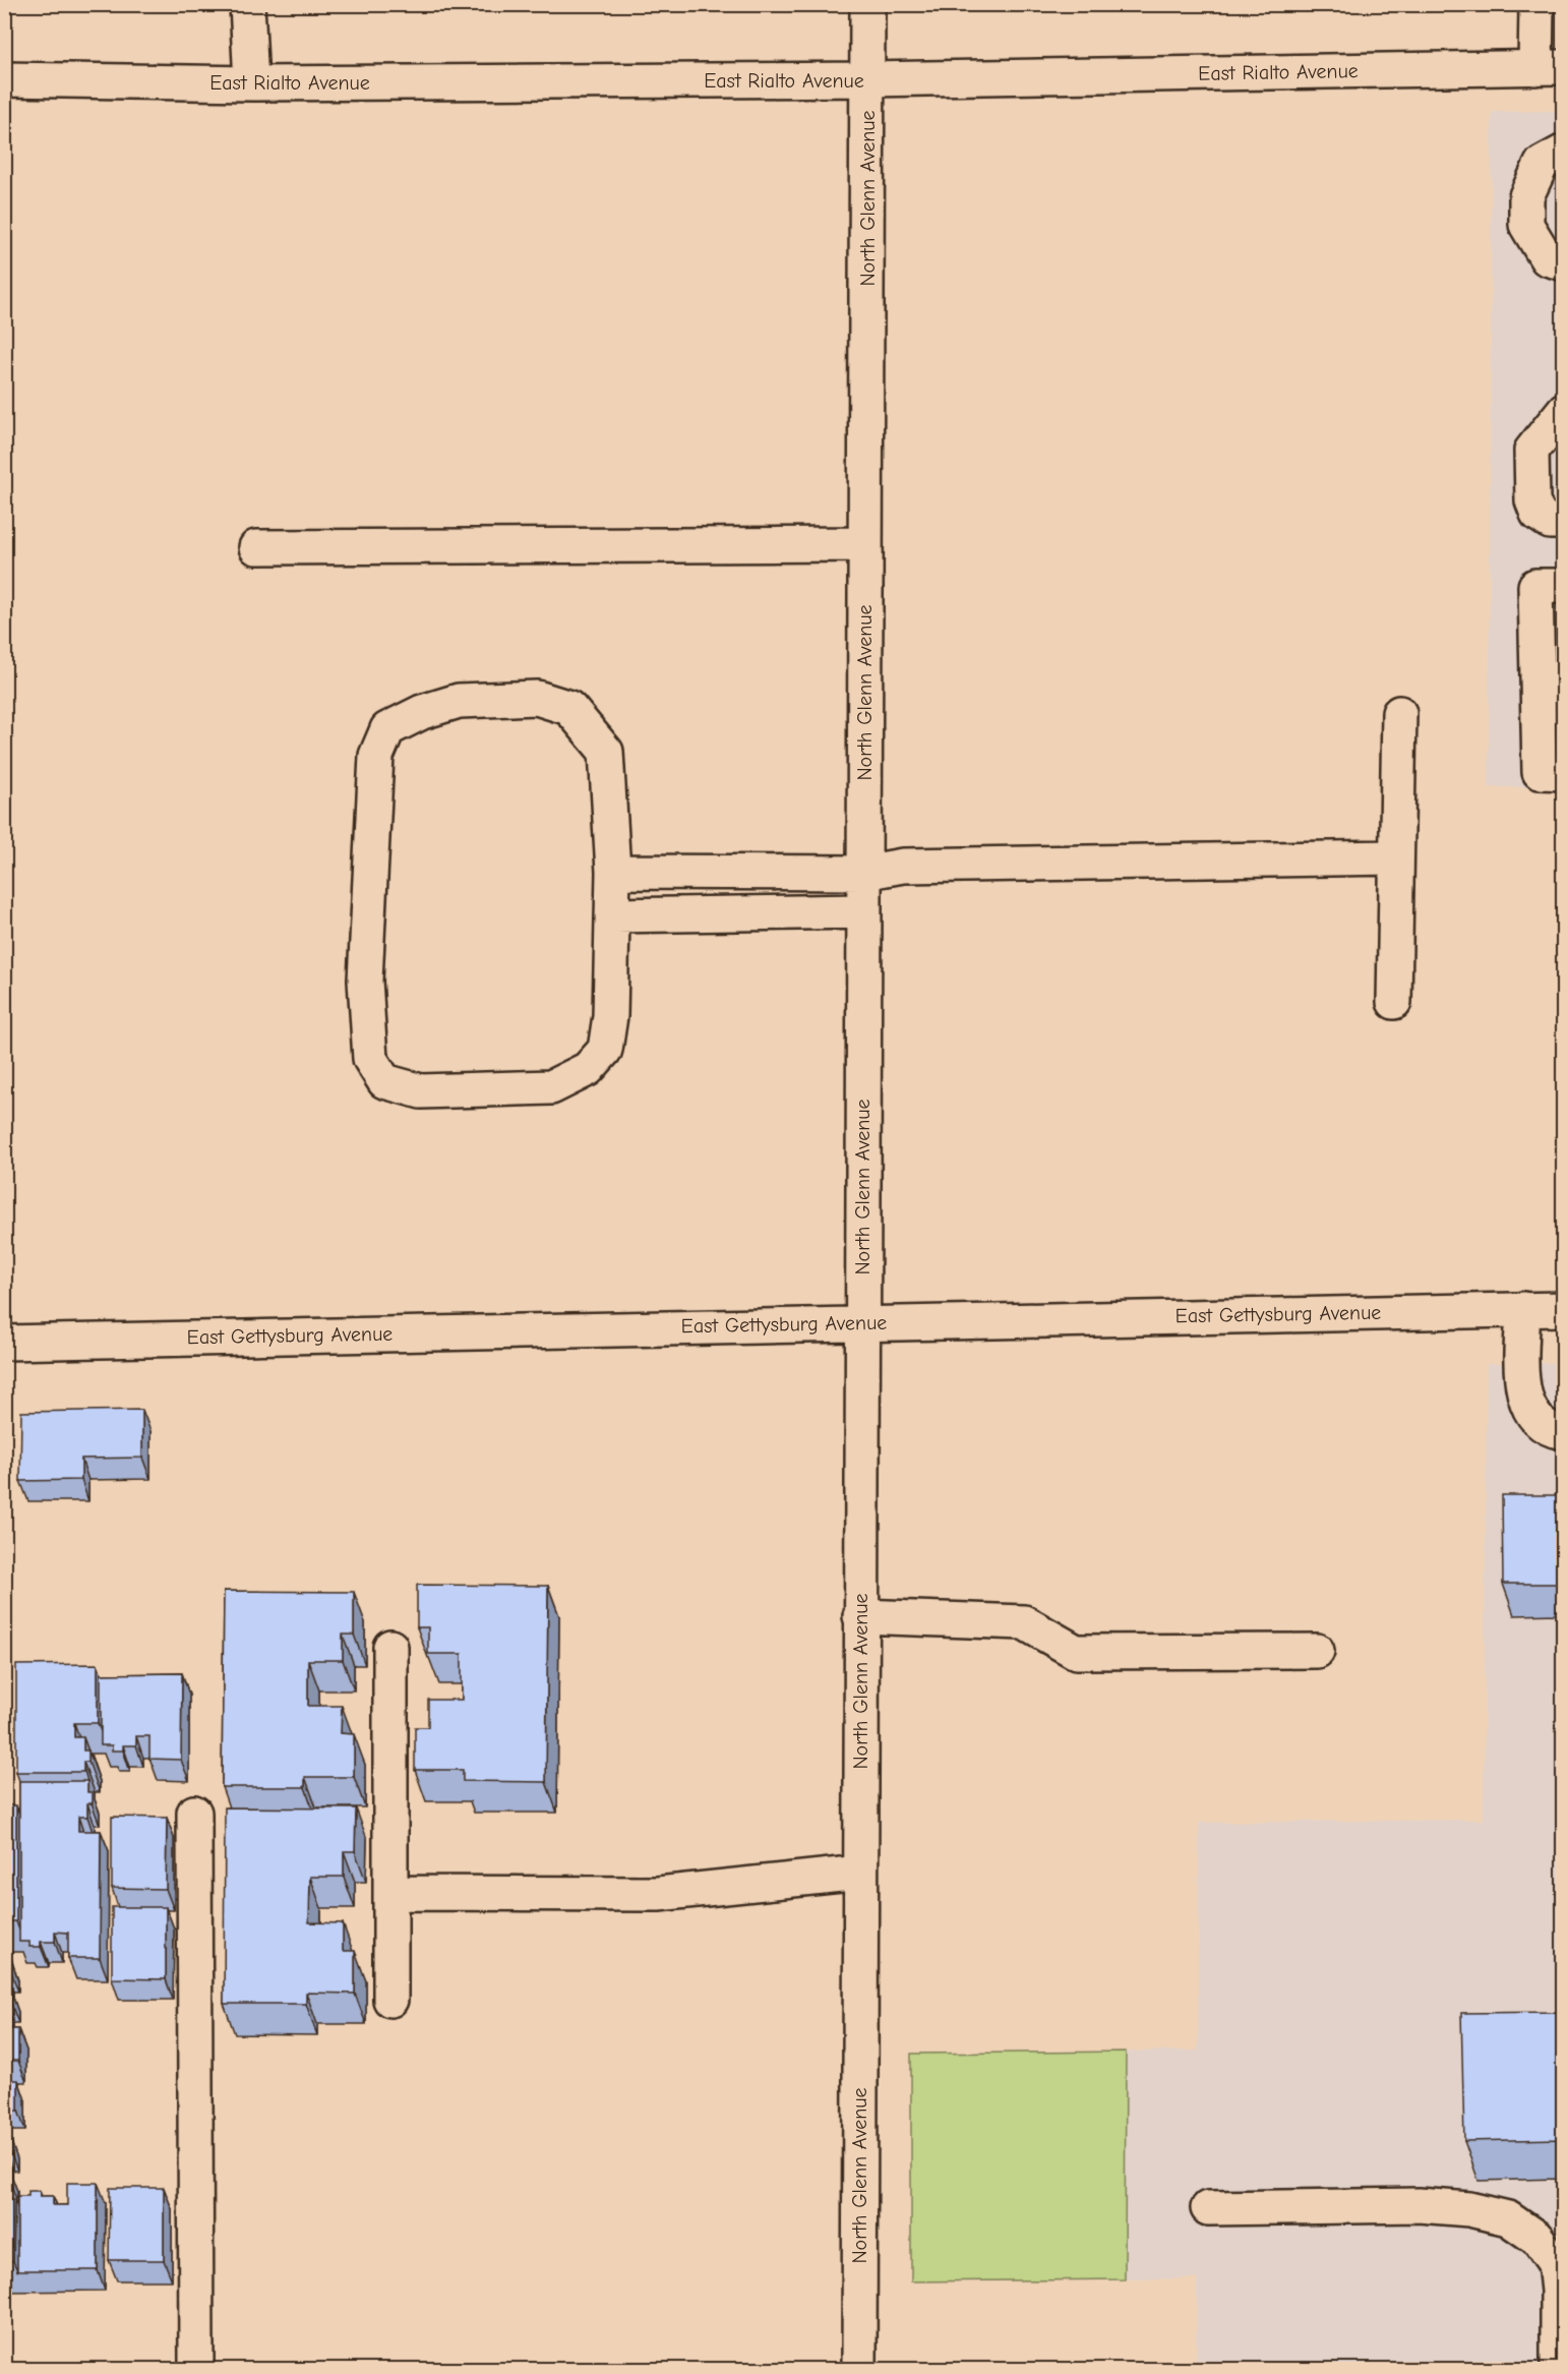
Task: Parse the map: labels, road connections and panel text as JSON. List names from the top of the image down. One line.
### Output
{"streets":{"street":["East Rialto Avenue","North Glenn Avenue","East Gettysburg Avenue"]},"crossings":[["East Rialto Avenue","North Glenn Avenue"],["North Glenn Avenue","East Gettysburg Avenue"]]}
